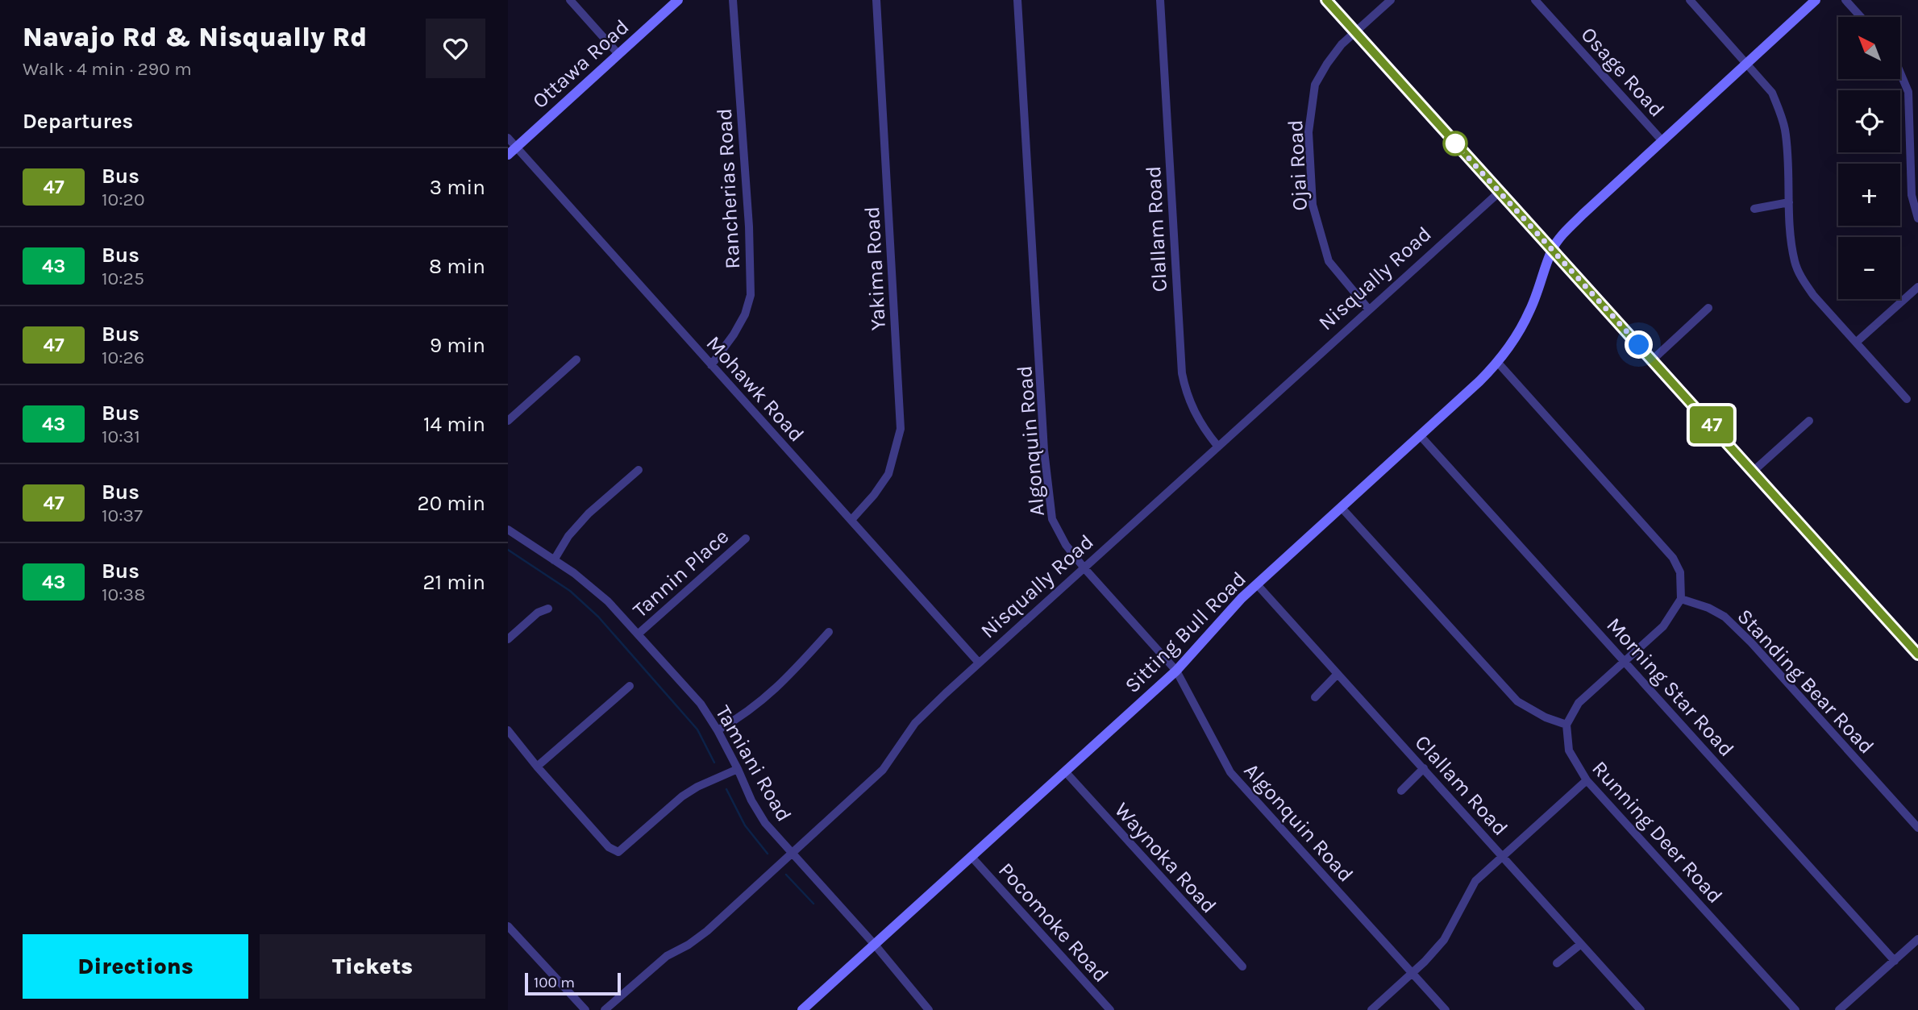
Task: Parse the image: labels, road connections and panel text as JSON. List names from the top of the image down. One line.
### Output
{"streets":{"street":["Ottawa Road","Osage Road","Ojai Road","Rancherias Road","Clallam Road","Yakima Road","Nisqually Road","Mohawk Road","Algonquin Road","Tannin Place","Sitting Bull Road","Standing Bear Road","Morning Star Road","Tamiani Road","Running Deer Road","Waynoka Road","Pocomoke Road"]},"crossings":[["Ottawa Road","Mohawk Road"],["Ojai Road","Nisqually Road"],["Rancherias Road","Mohawk Road"],["Clallam Road","Nisqually Road"],["Clallam Road","Sitting Bull Road"],["Yakima Road","Mohawk Road"],["Nisqually Road","Mohawk Road"],["Nisqually Road","Algonquin Road"],["Nisqually Road","Tamiani Road"],["Algonquin Road","Sitting Bull Road"],["Tannin Place","Tamiani Road"],["Sitting Bull Road","Morning Star Road"],["Sitting Bull Road","Tamiani Road"],["Sitting Bull Road","Waynoka Road"],["Sitting Bull Road","Pocomoke Road"]],"lines":["bus line 47"],"scale_bar":"100 m","north":"top left","page":{"heading":[["Navajo Rd & Nisqually Rd","Walk · 4 min · 290 m"],"Departures"],"on_map":"47","map_buttons":["+","−"],"list":[{"mark":"47","name":"Bus","note":"10:20","value":"3 min"},{"mark":"43","name":"Bus","note":"10:25","value":"8 min"},{"mark":"47","name":"Bus","note":"10:26","value":"9 min"},{"mark":"43","name":"Bus","note":"10:31","value":"14 min"},{"mark":"47","name":"Bus","note":"10:37","value":"20 min"},{"mark":"43","name":"Bus","note":"10:38","value":"21 min"}],"buttons":["Directions","Tickets"],"scale":"100 m"}}
